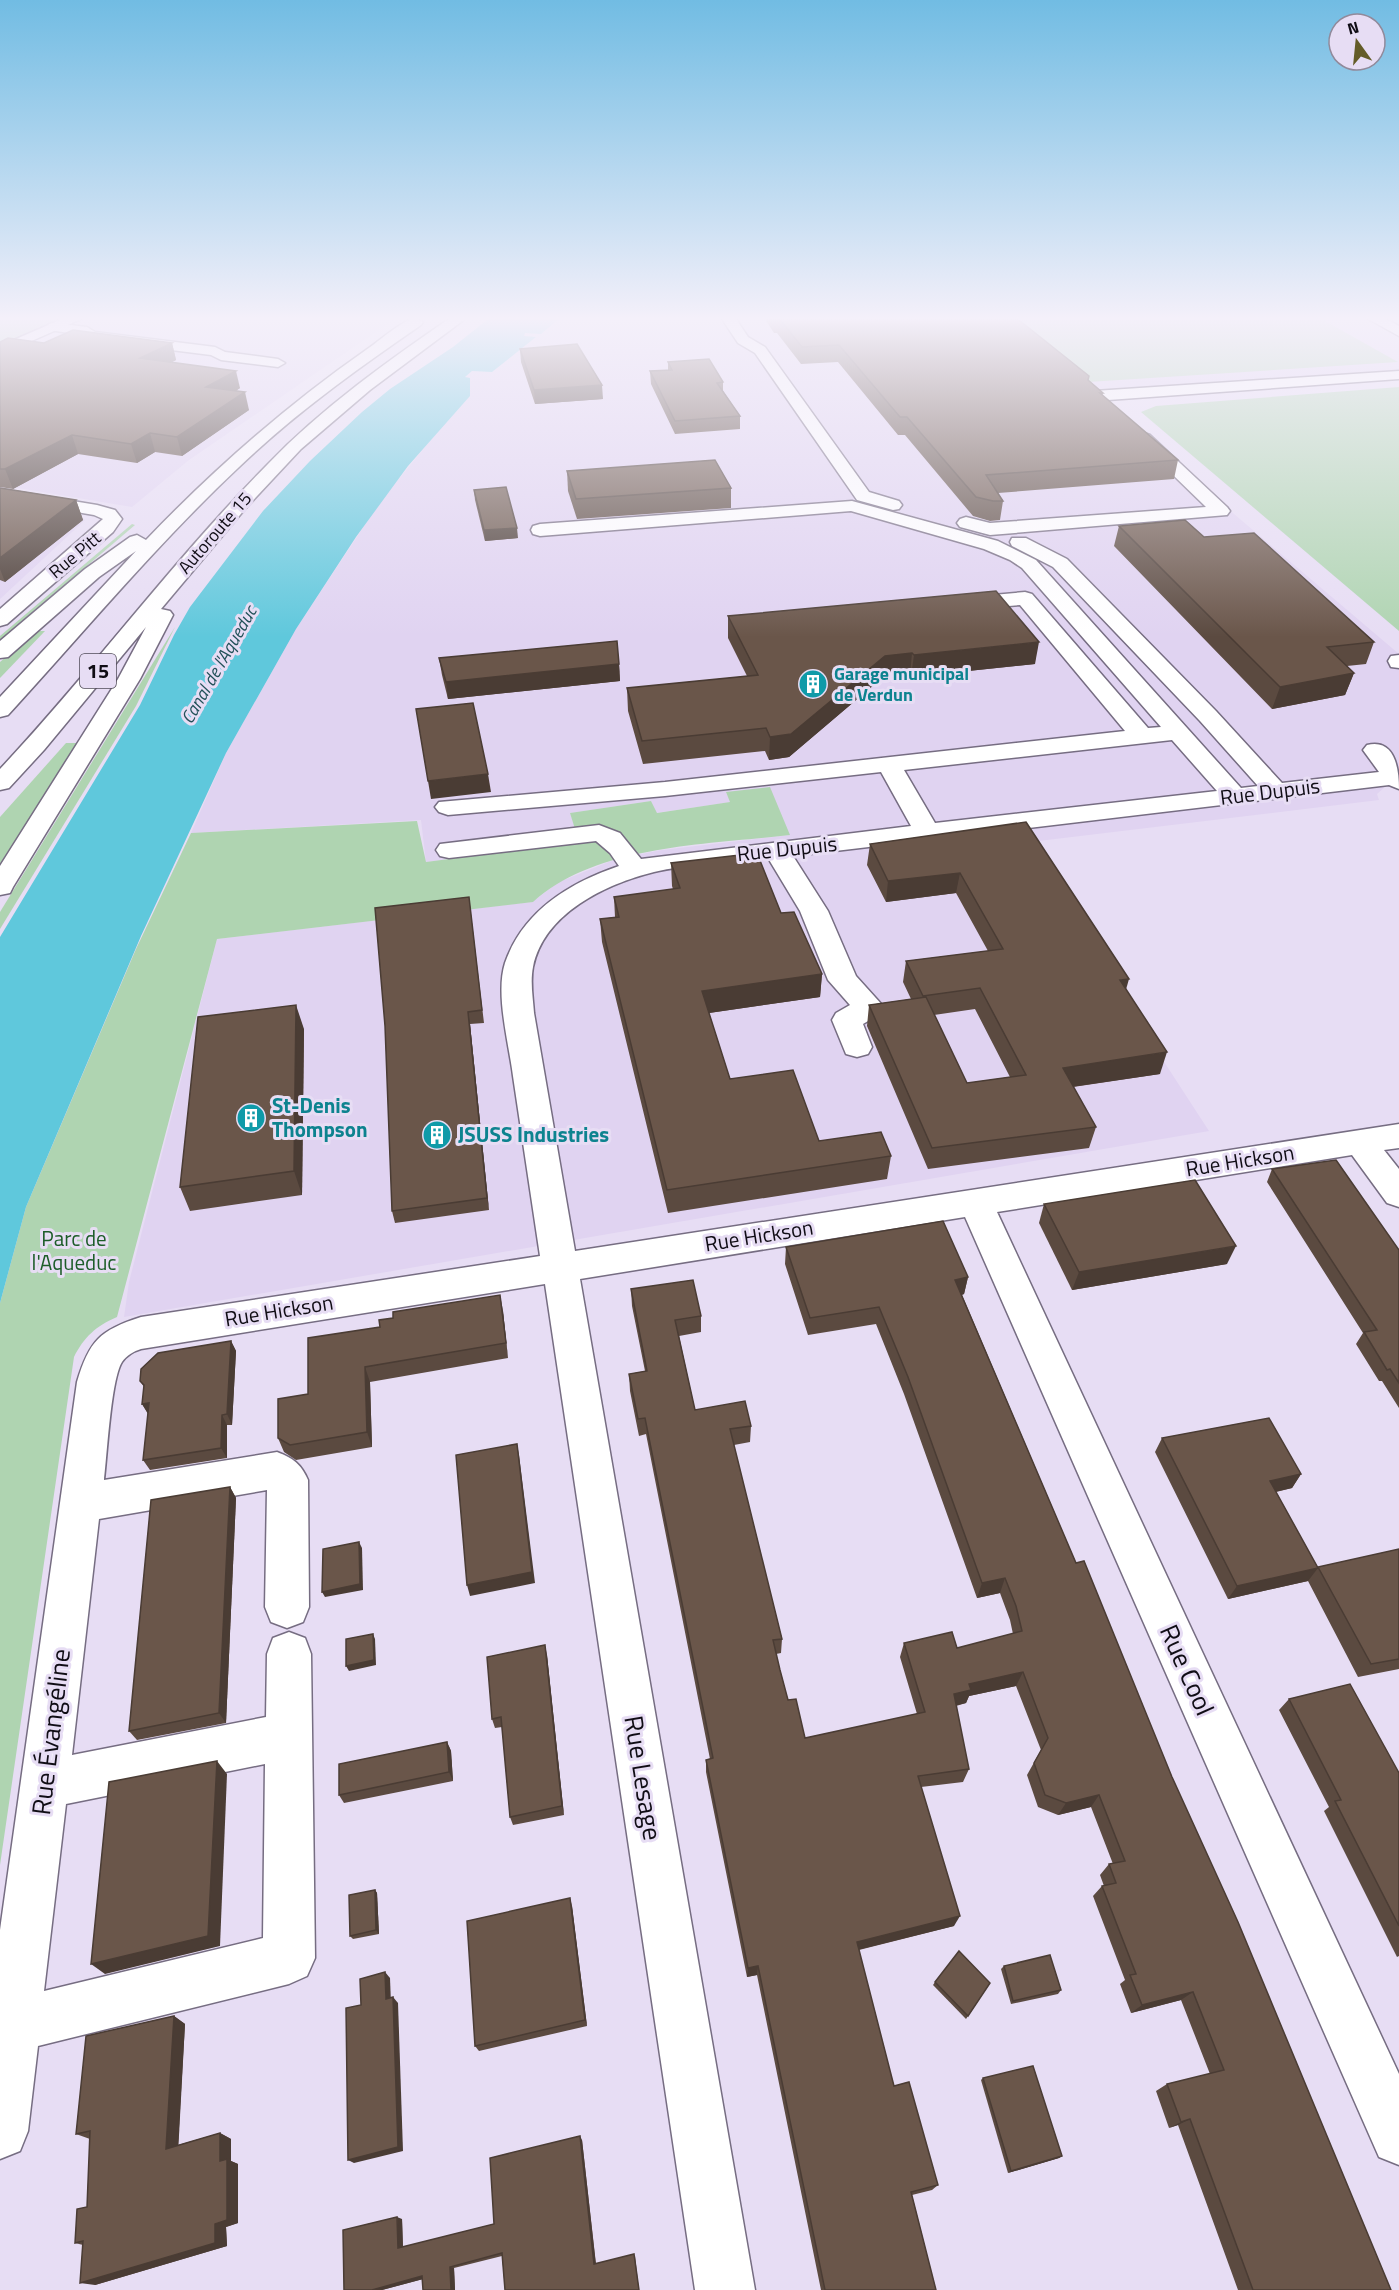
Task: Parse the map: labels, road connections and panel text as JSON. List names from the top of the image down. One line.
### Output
{"streets":{"main road":["Autoroute 15","Rue Pitt","15","Rue Dupuis","Rue Hickson","Rue Cool","Rue Évangéline","Rue Lesage"]},"crossings":[["Rue Dupuis","Rue Hickson"],["Rue Dupuis","Rue Lesage"],["Rue Hickson","Rue Cool"],["Rue Hickson","Rue Évangéline"],["Rue Hickson","Rue Lesage"]],"water":["Canal de l'Aqueduc"],"parks":["Parc de l'Aqueduc"],"places":{"building":["Garage municipal de Verdun","St-Denis Thompson","JSUSS Industries"]},"north":"top"}
